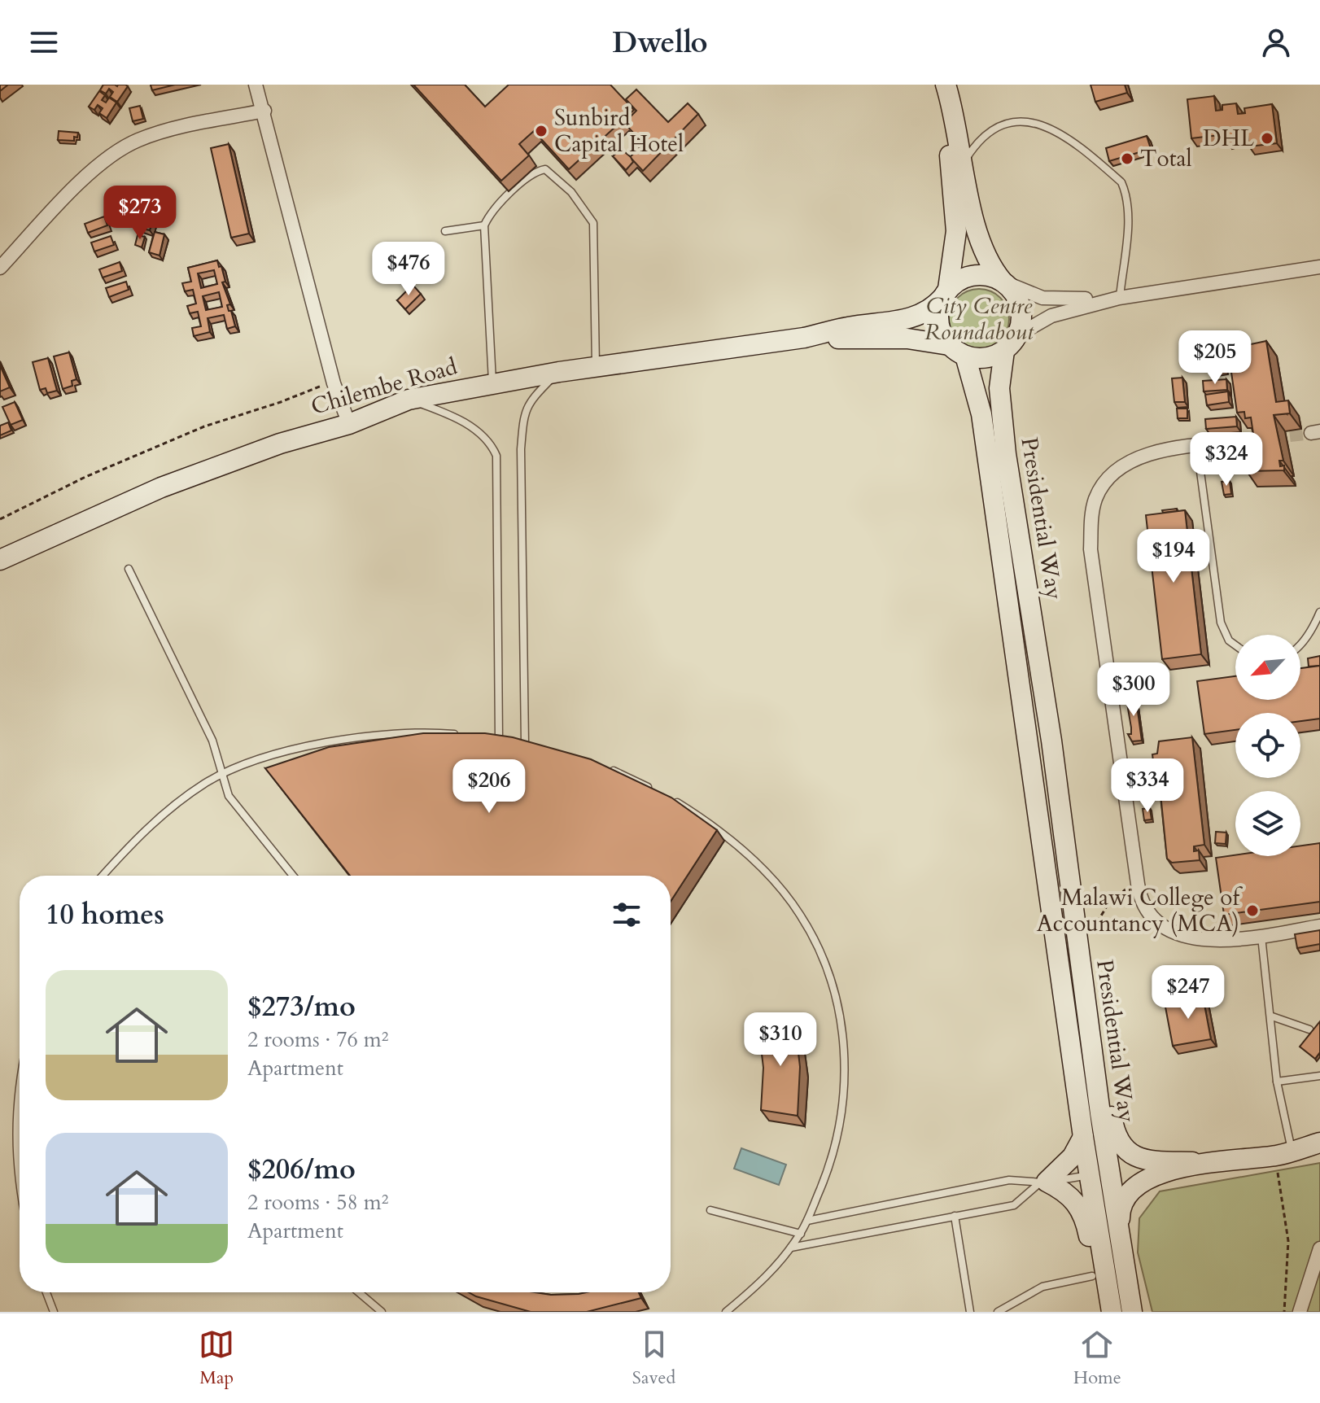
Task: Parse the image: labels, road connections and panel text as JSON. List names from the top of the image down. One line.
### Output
{"streets":{"main road":["Chilembe Road","Presidential Way"]},"parks":["City Centre Roundabout"],"places":["Sunbird Capital Hotel","DHL","Total","Malawi College of Accountancy (MCA)"],"north":"bottom left","page":{"header":"Dwello","price":["$273","$476","$205","$324","$194","$300","$334","$206","$247","$310"],"heading":"10 homes","list":[{"name":"$273/mo","note":"2 rooms · 76 m² · Apartment"},{"name":"$206/mo","note":"2 rooms · 58 m² · Apartment"}],"tabs":["Map","Saved","Home"]}}
